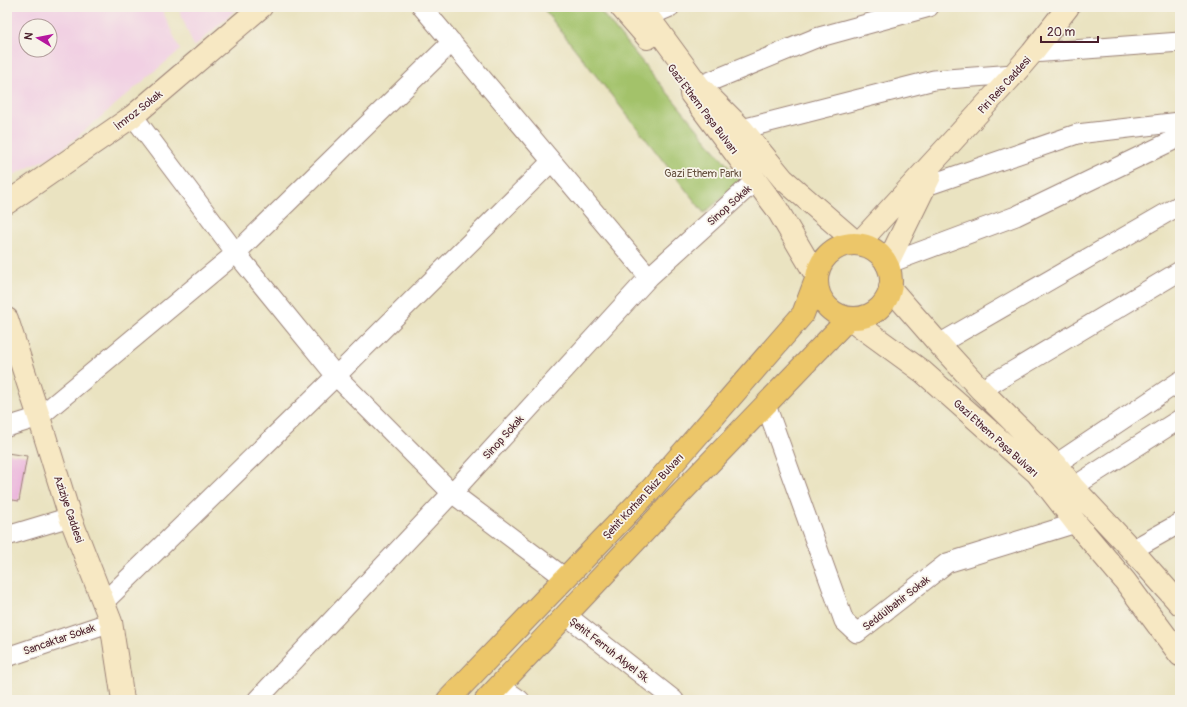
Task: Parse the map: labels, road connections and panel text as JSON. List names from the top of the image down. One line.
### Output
{"streets":{"main road":["Piri Reis Caddesi","Gazi Ethem Paşa Bulvarı","İmroz Sokak","Şehit Korhan Ekiz Bulvarı","Aziziye Caddesi"],"street":["Sinop Sokak","Seddülbahir Sokak","Sancaktar Sokak","Şehit Ferruh Akyel Sk."]},"crossings":[["Piri Reis Caddesi","Gazi Ethem Paşa Bulvarı"],["Piri Reis Caddesi","Şehit Korhan Ekiz Bulvarı"],["Gazi Ethem Paşa Bulvarı","Sinop Sokak"],["Gazi Ethem Paşa Bulvarı","Şehit Korhan Ekiz Bulvarı"],["Gazi Ethem Paşa Bulvarı","Seddülbahir Sokak"],["Aziziye Caddesi","Sancaktar Sokak"]],"parks":["Gazi Ethem Parkı"],"scale_bar":"20 m","north":"left"}
